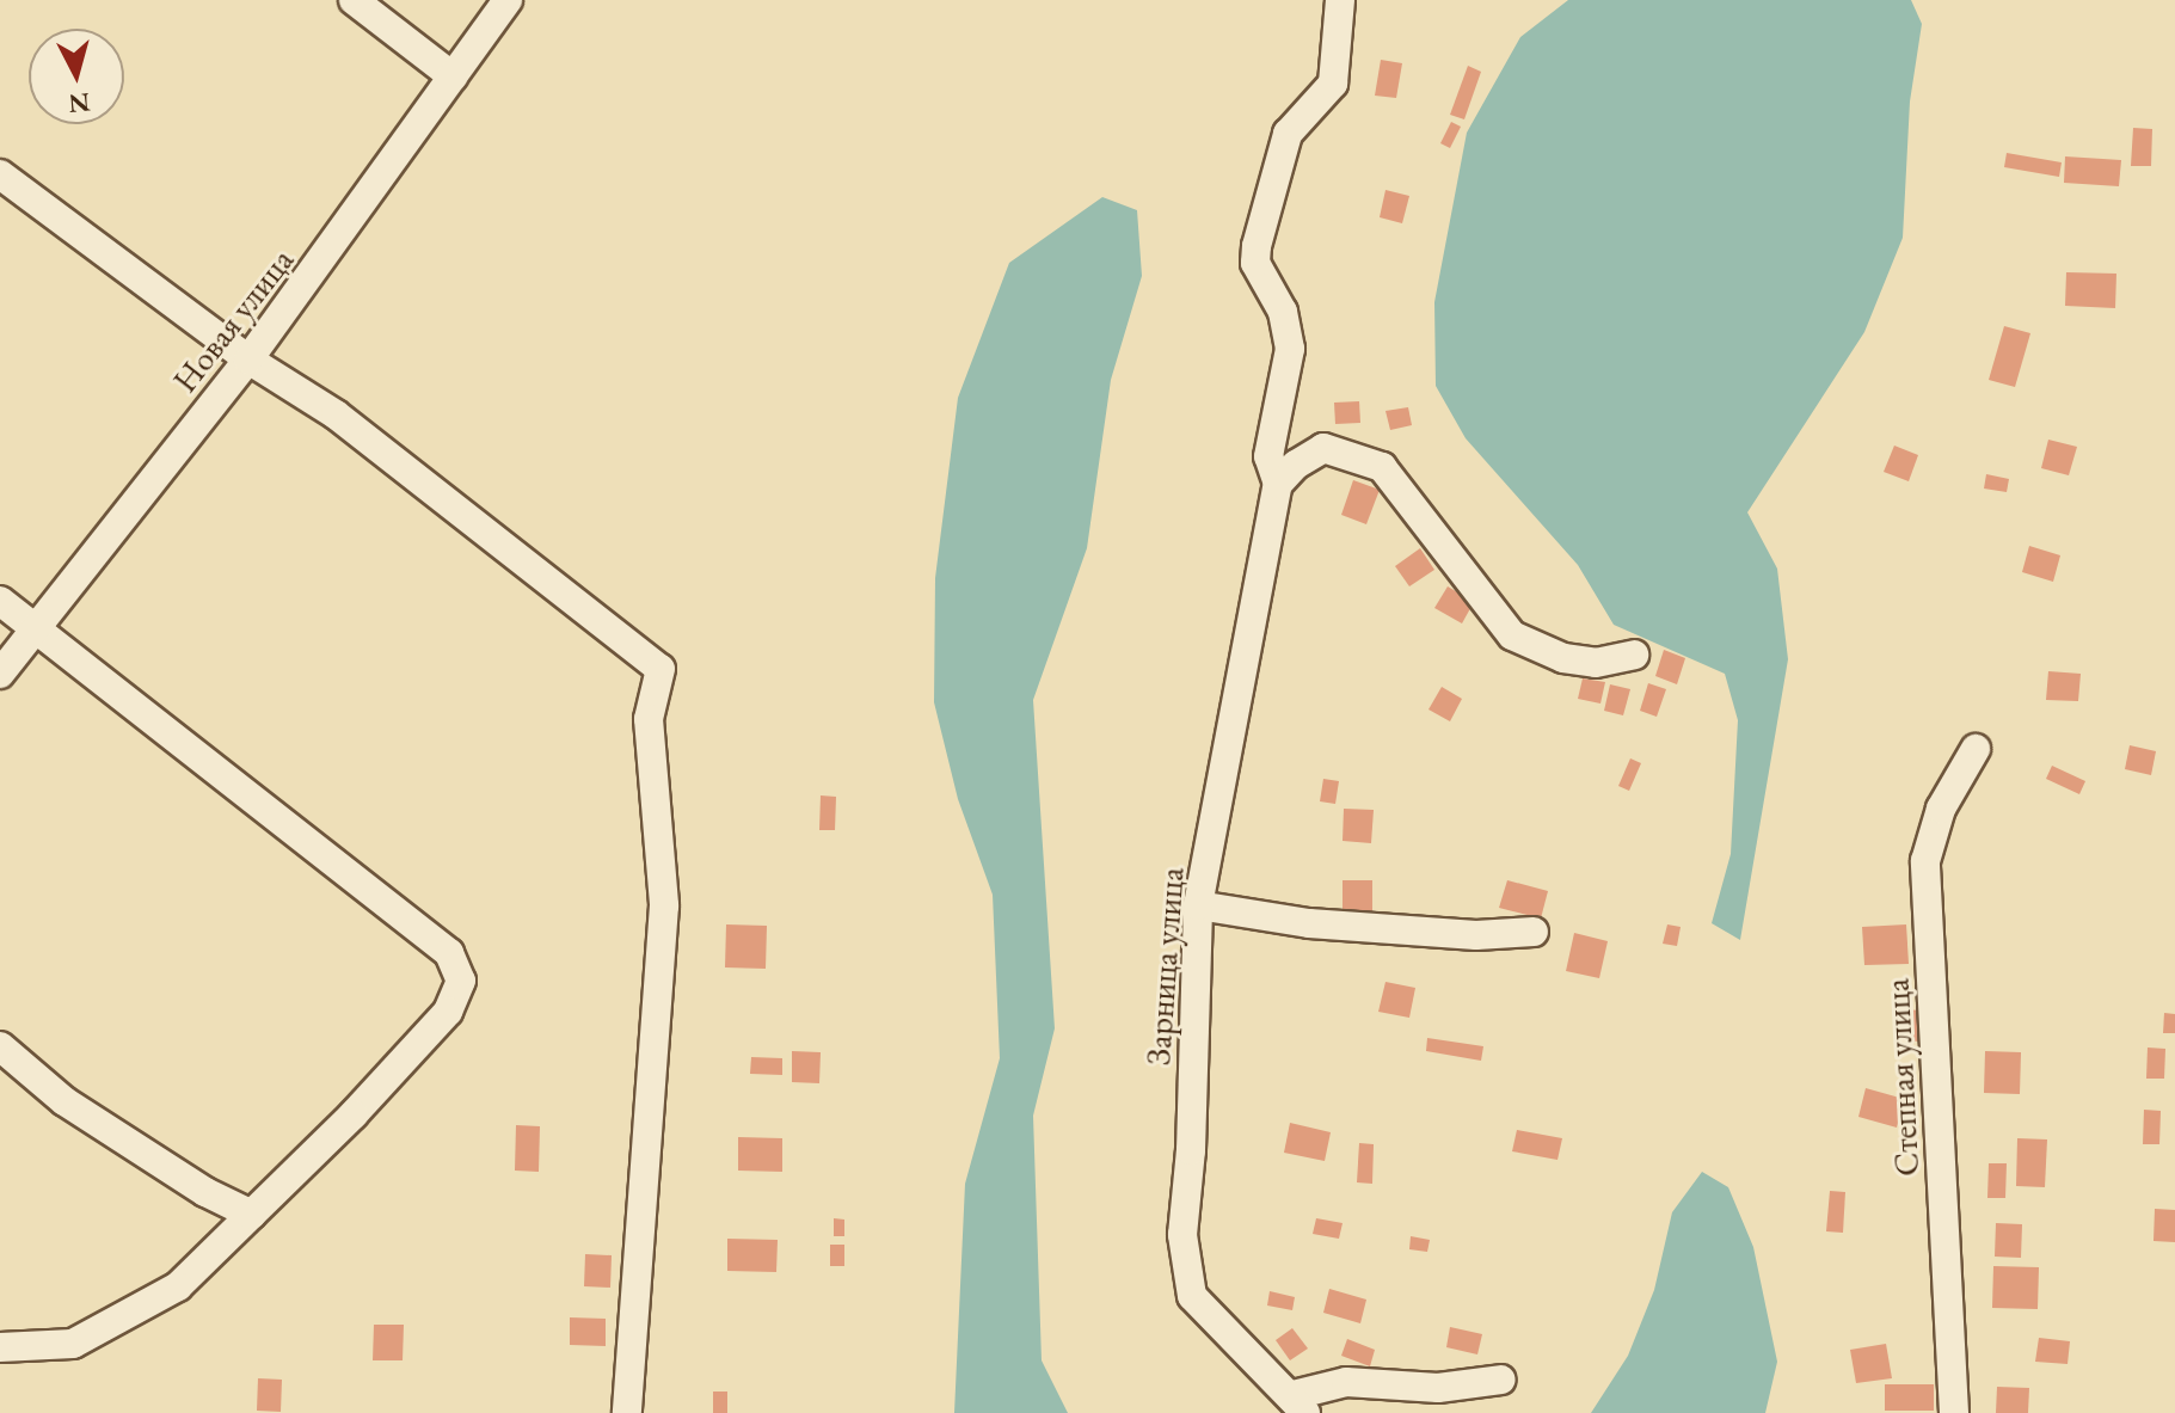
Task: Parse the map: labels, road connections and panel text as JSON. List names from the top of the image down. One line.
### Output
{"streets":{"street":["Новая улица","Зарница улица","Степная улица"]},"north":"bottom"}
